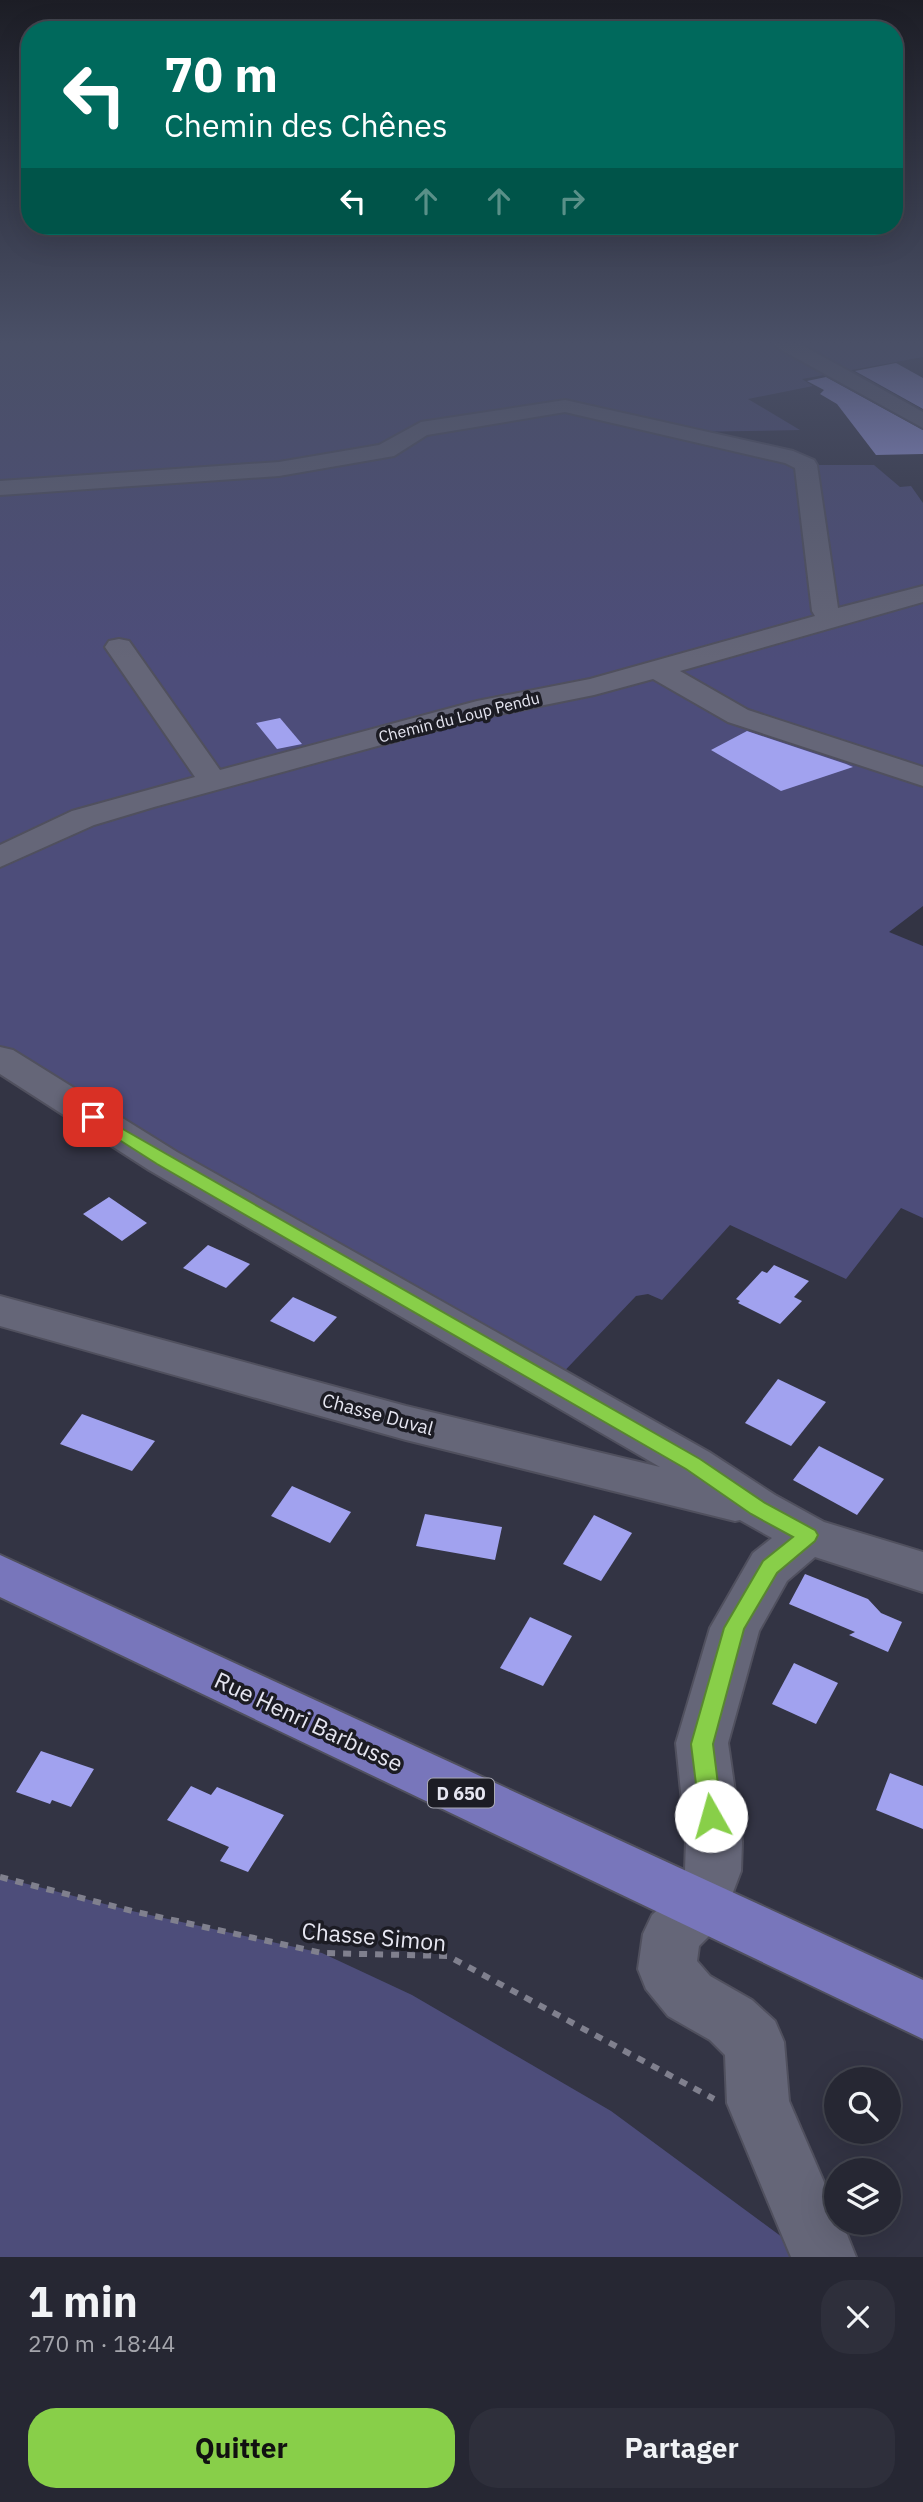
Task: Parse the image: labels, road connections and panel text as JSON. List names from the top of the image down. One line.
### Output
{"streets":{"main road":["Rue Henri Barbusse","D 650"],"street":["Chemin du Loup Pendu","Chasse Duval"],"path":["Chasse Simon"]},"page":{"turn":["70 m","Chemin des Chênes"],"heading":["1 min","270 m · 18:44"],"buttons":["Quitter","Partager"]}}
